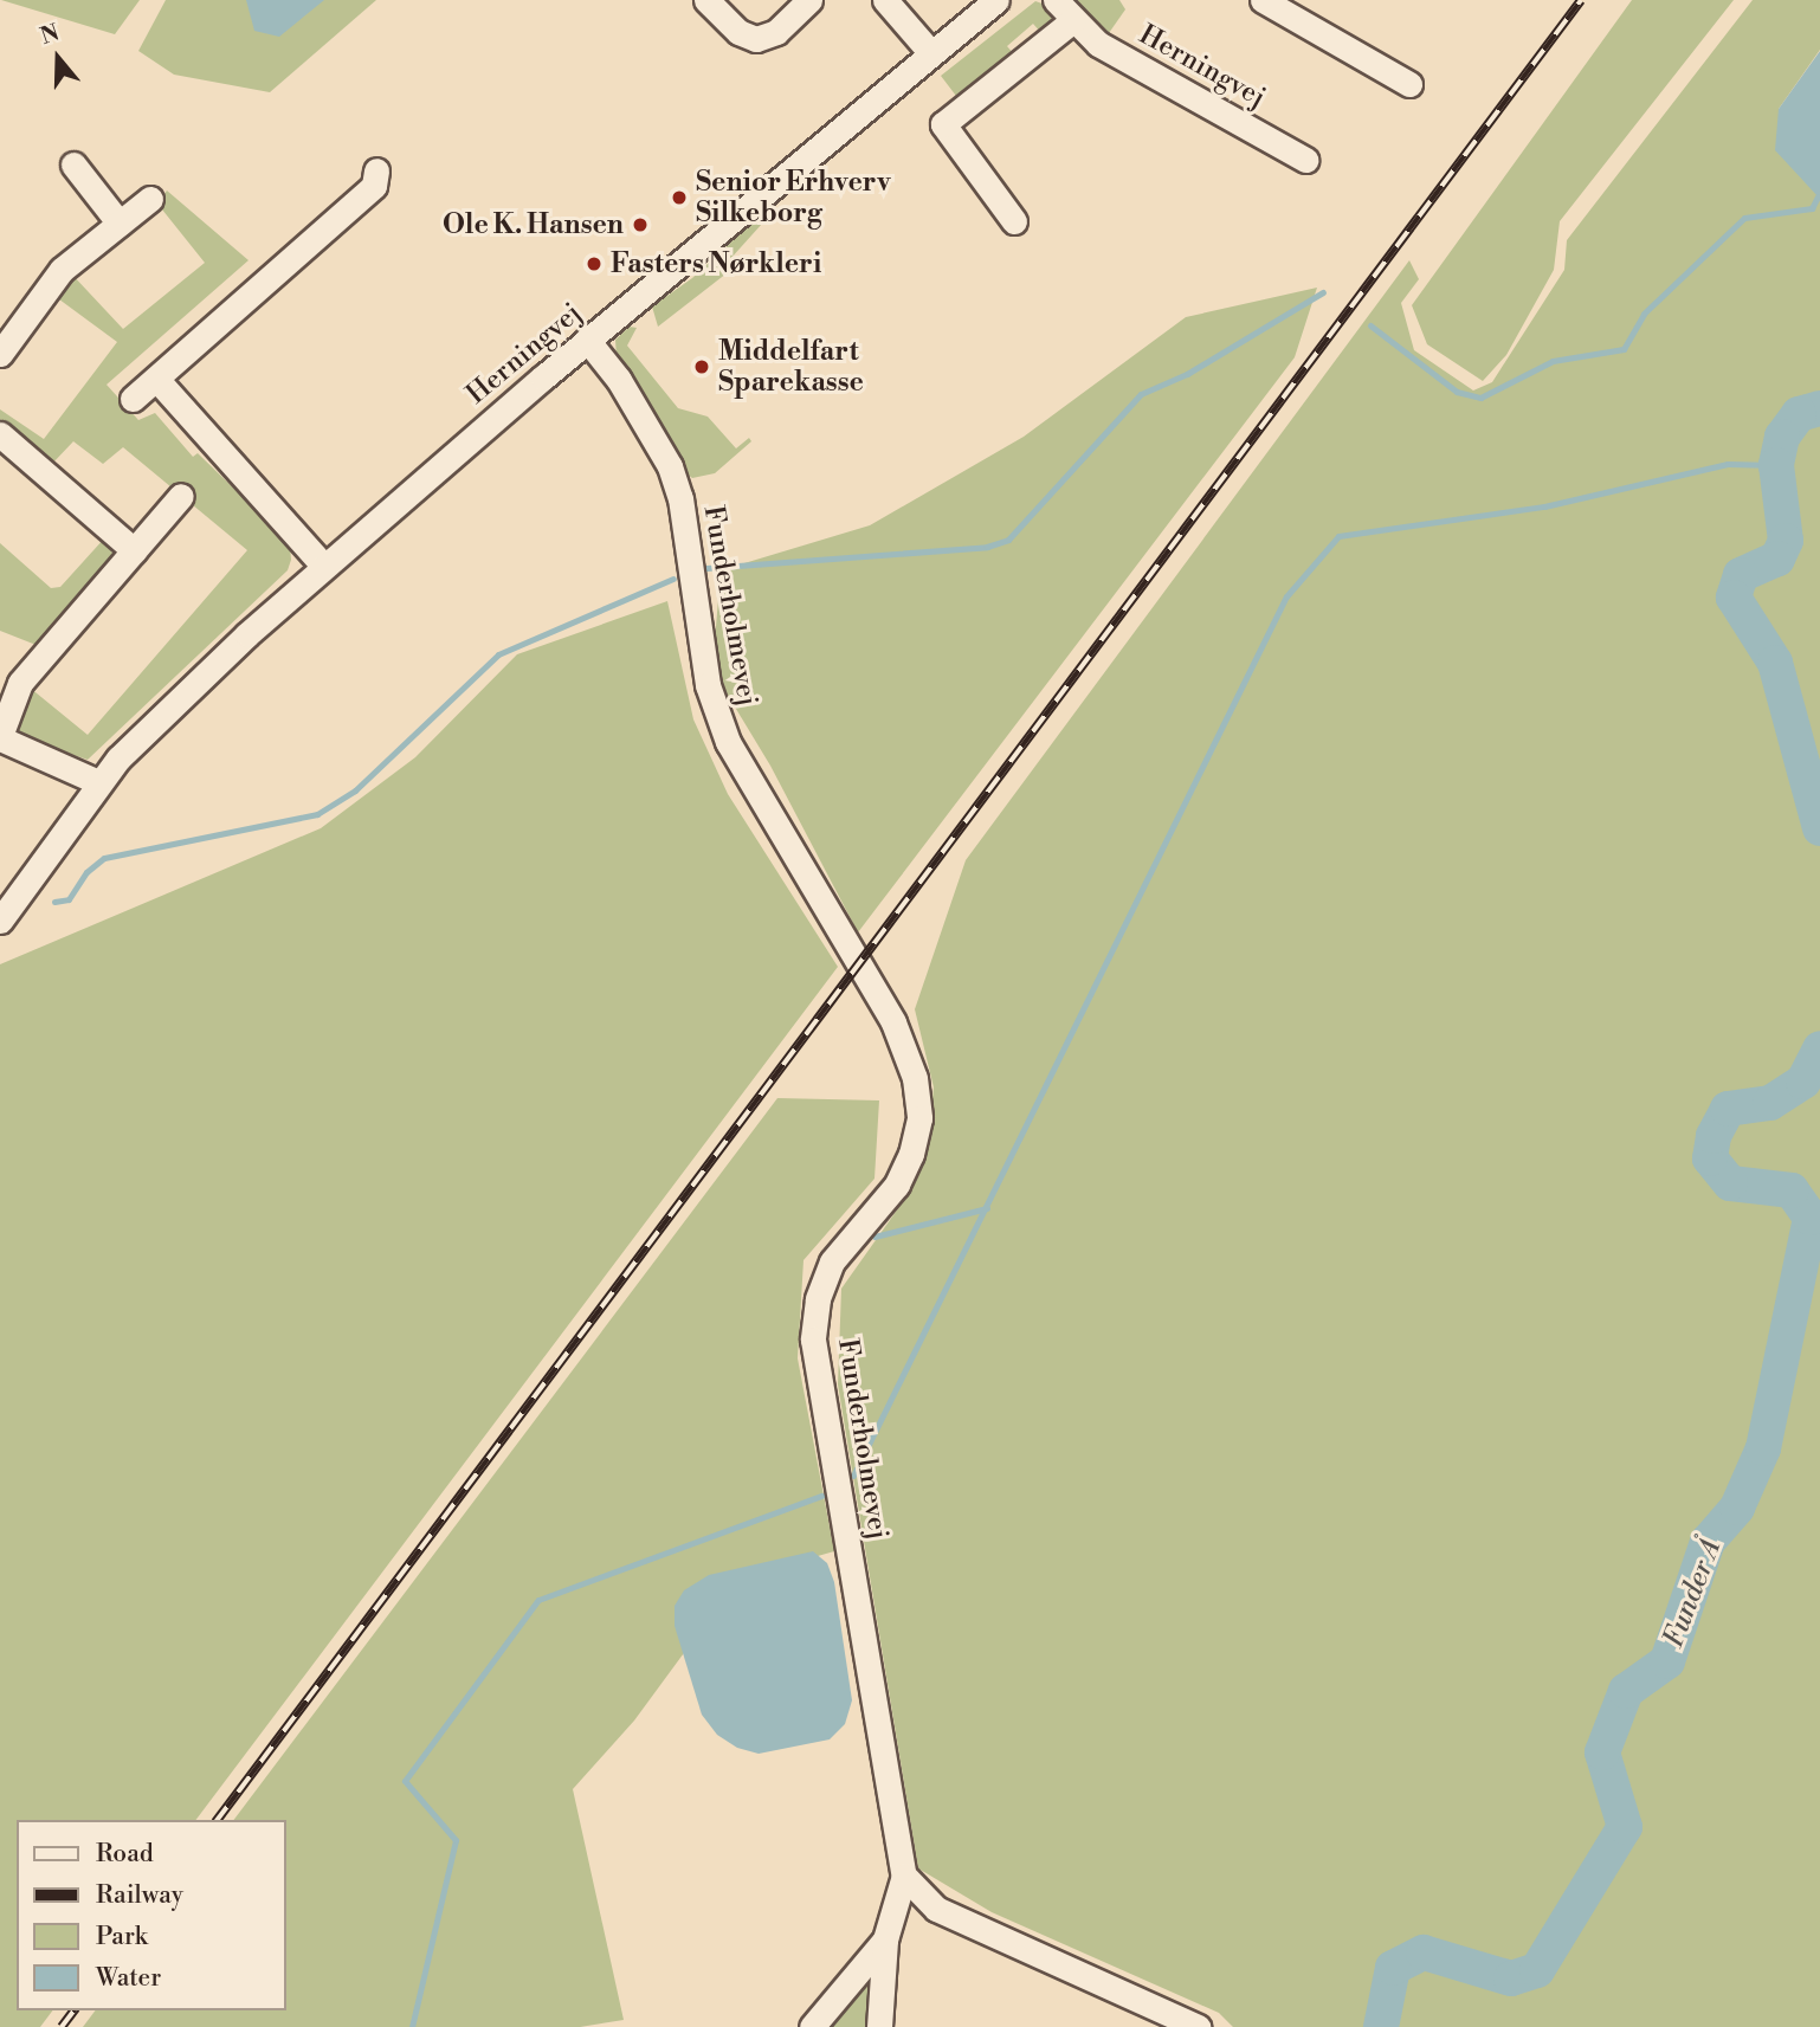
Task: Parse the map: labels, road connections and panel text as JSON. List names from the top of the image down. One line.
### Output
{"streets":{"street":["Herningvej","Funderholmevej"]},"crossings":[["Herningvej","Funderholmevej"]],"water":["Funder Å"],"places":["Senior Erhverv Silkeborg","Ole K. Hansen","Fasters Nørkleri","Middelfart Sparekasse"],"legend":["Road","Railway","Park","Water"],"north":"top"}
